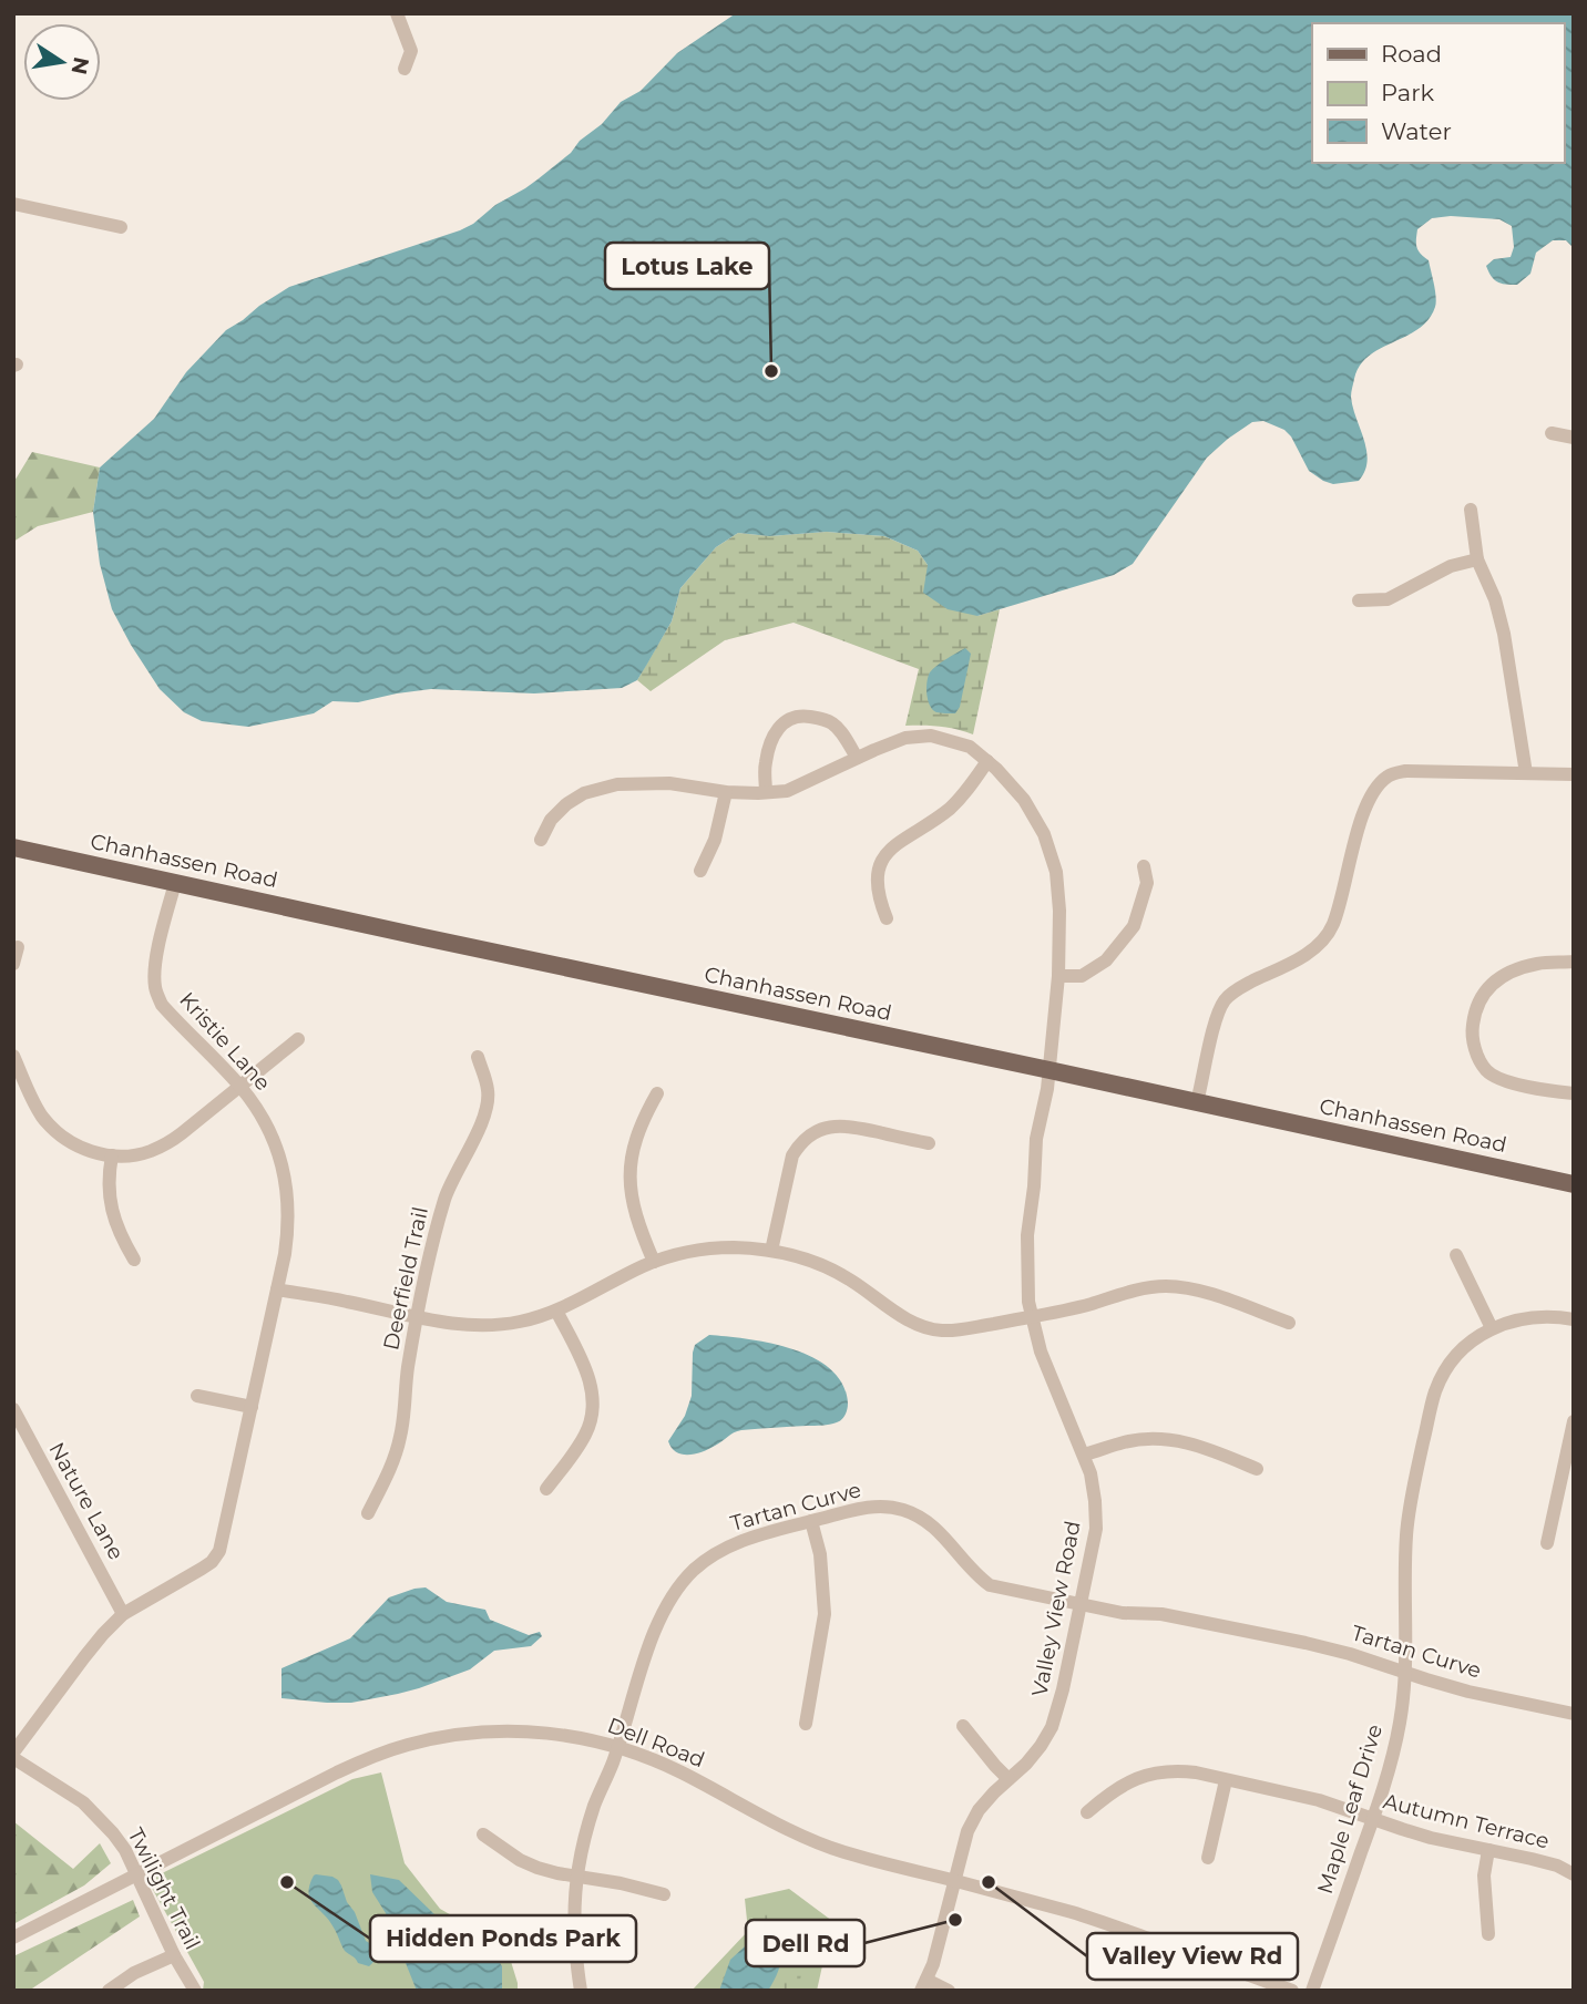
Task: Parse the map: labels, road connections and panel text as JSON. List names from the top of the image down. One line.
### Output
{"streets":{"main road":["Chanhassen Road"],"street":["Kristie Lane","Deerfield Trail","Nature Lane","Tartan Curve","Valley View Road","Dell Road","Maple Leaf Drive","Autumn Terrace","Twilight Trail"]},"crossings":[["Chanhassen Road","Kristie Lane"],["Chanhassen Road","Valley View Road"],["Kristie Lane","Nature Lane"],["Tartan Curve","Valley View Road"],["Tartan Curve","Dell Road"],["Tartan Curve","Maple Leaf Drive"],["Valley View Road","Dell Road"],["Dell Road","Twilight Trail"],["Maple Leaf Drive","Autumn Terrace"]],"places":["Lotus Lake","Hidden Ponds Park","Valley View Rd","Dell Rd"],"legend":["Road","Park","Water"],"north":"right"}
